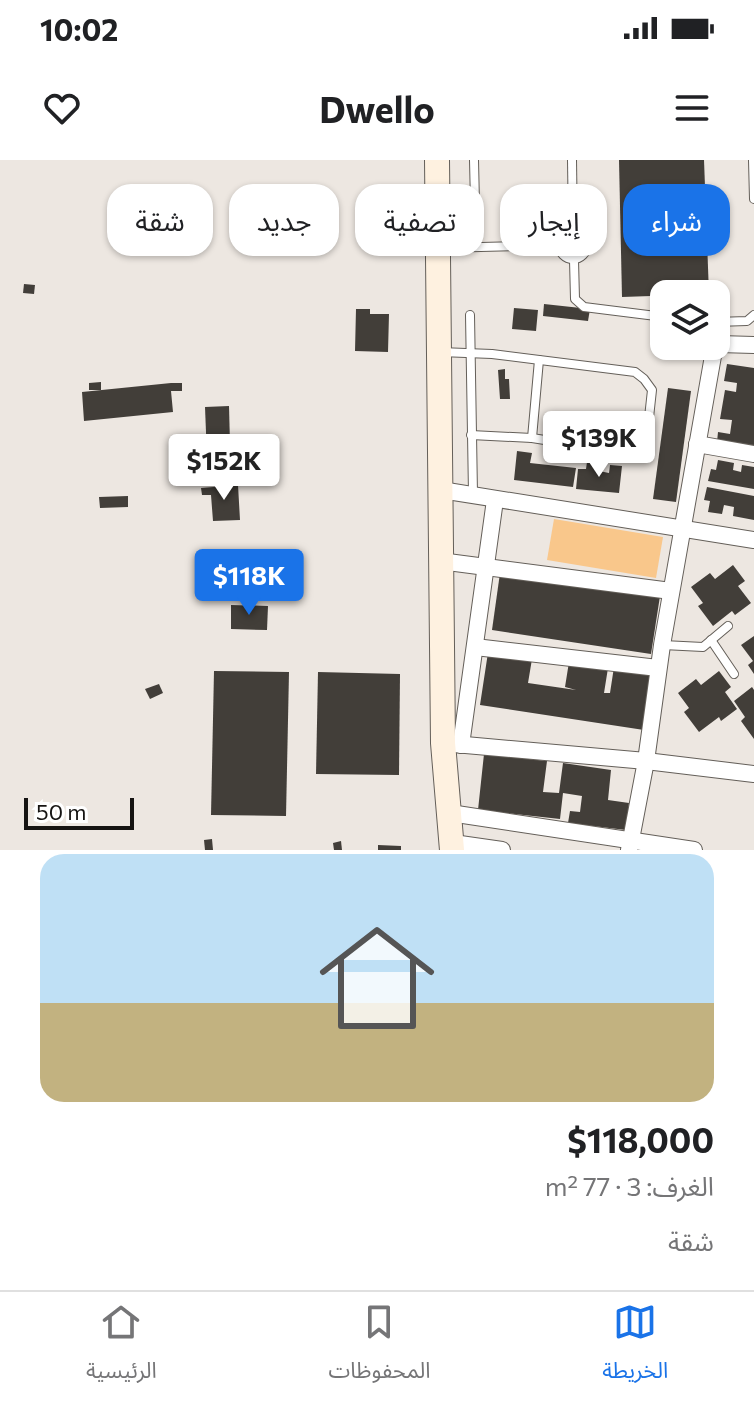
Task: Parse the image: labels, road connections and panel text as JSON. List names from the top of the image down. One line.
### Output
{"scale_bar":"50 m","page":{"status":"10:02","header":"Dwello","chip":["شراء","إيجار","تصفية","جديد","شقة"],"price":["$139K","$152K","$118K"],"scale":"50 m","list":[{"name":"$118,000","note":"الغرف: 3 · 77 m² · شقة"}],"tabs":["الخريطة","المحفوظات","الرئيسية"]}}
